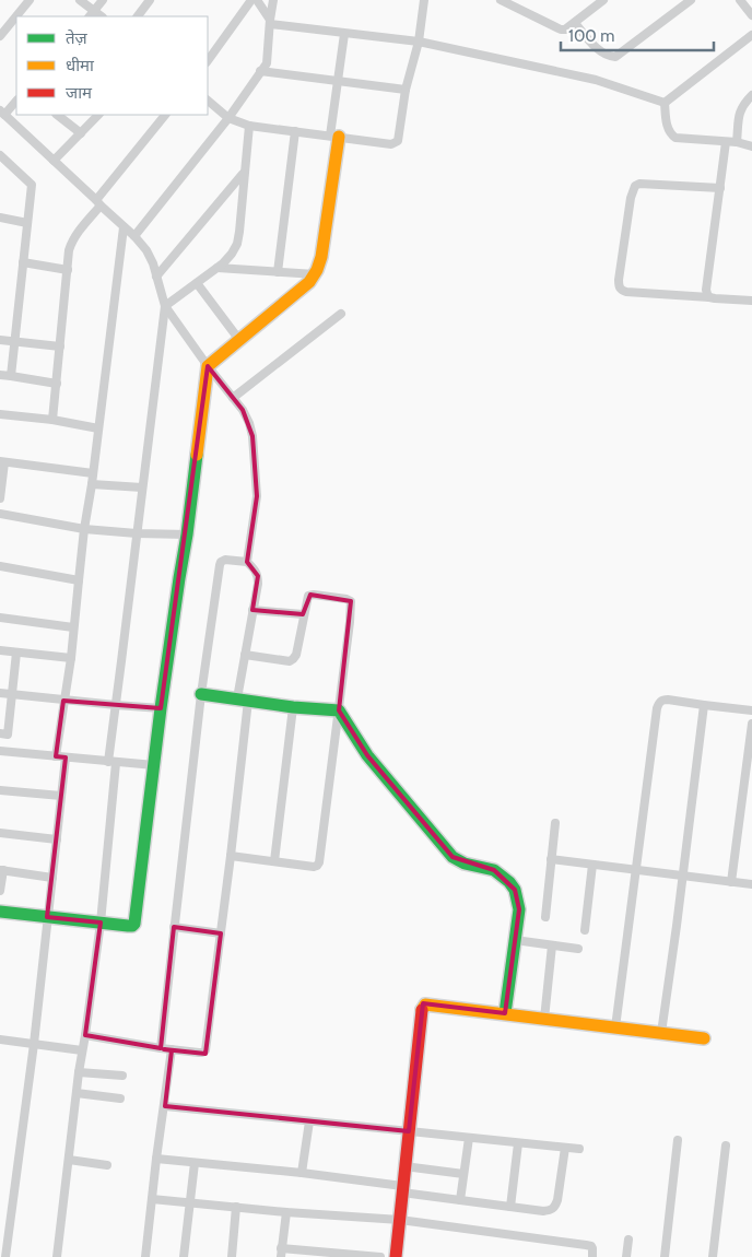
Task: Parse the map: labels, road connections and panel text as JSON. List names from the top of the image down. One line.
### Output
{"legend":["तेज़","धीमा","जाम"],"scale_bar":"100 m"}
